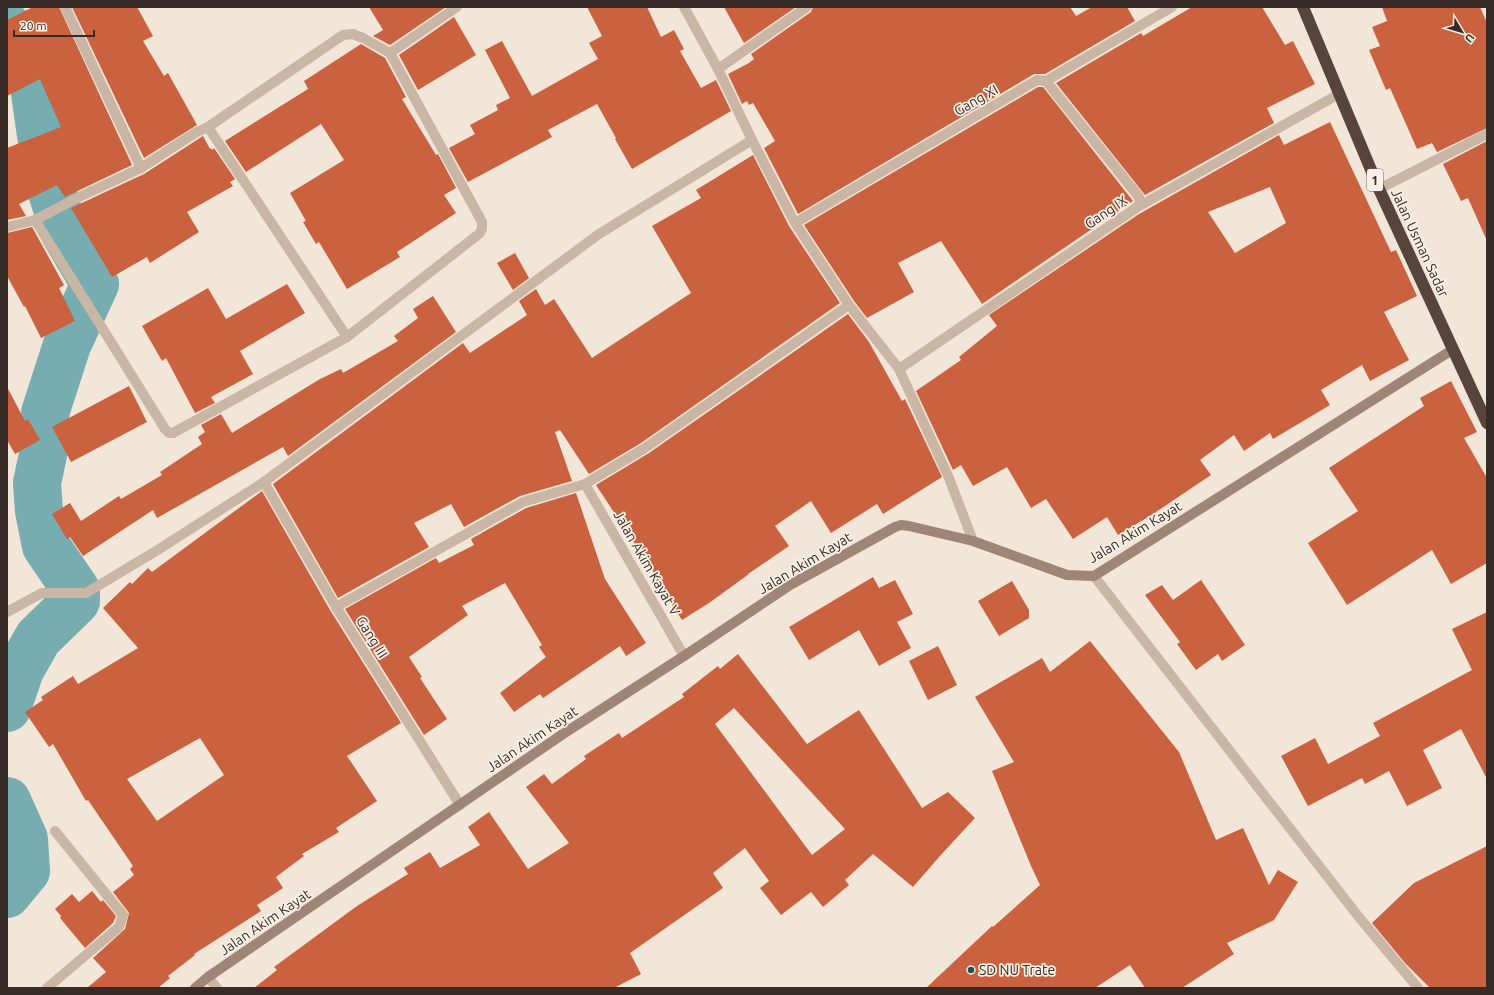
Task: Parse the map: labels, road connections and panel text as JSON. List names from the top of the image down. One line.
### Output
{"streets":{"highway":["1","Jalan Usman Sadar"],"main road":["Jalan Akim Kayat"],"street":["Gang XI","Gang IX","Jalan Akim Kayat V","Gang III"]},"crossings":[["Gang IX","Jalan Usman Sadar"],["Jalan Usman Sadar","Jalan Akim Kayat"],["Jalan Akim Kayat","Jalan Akim Kayat V"],["Jalan Akim Kayat","Gang III"]],"places":["SD NU Trate"],"scale_bar":"20 m","north":"bottom right"}
